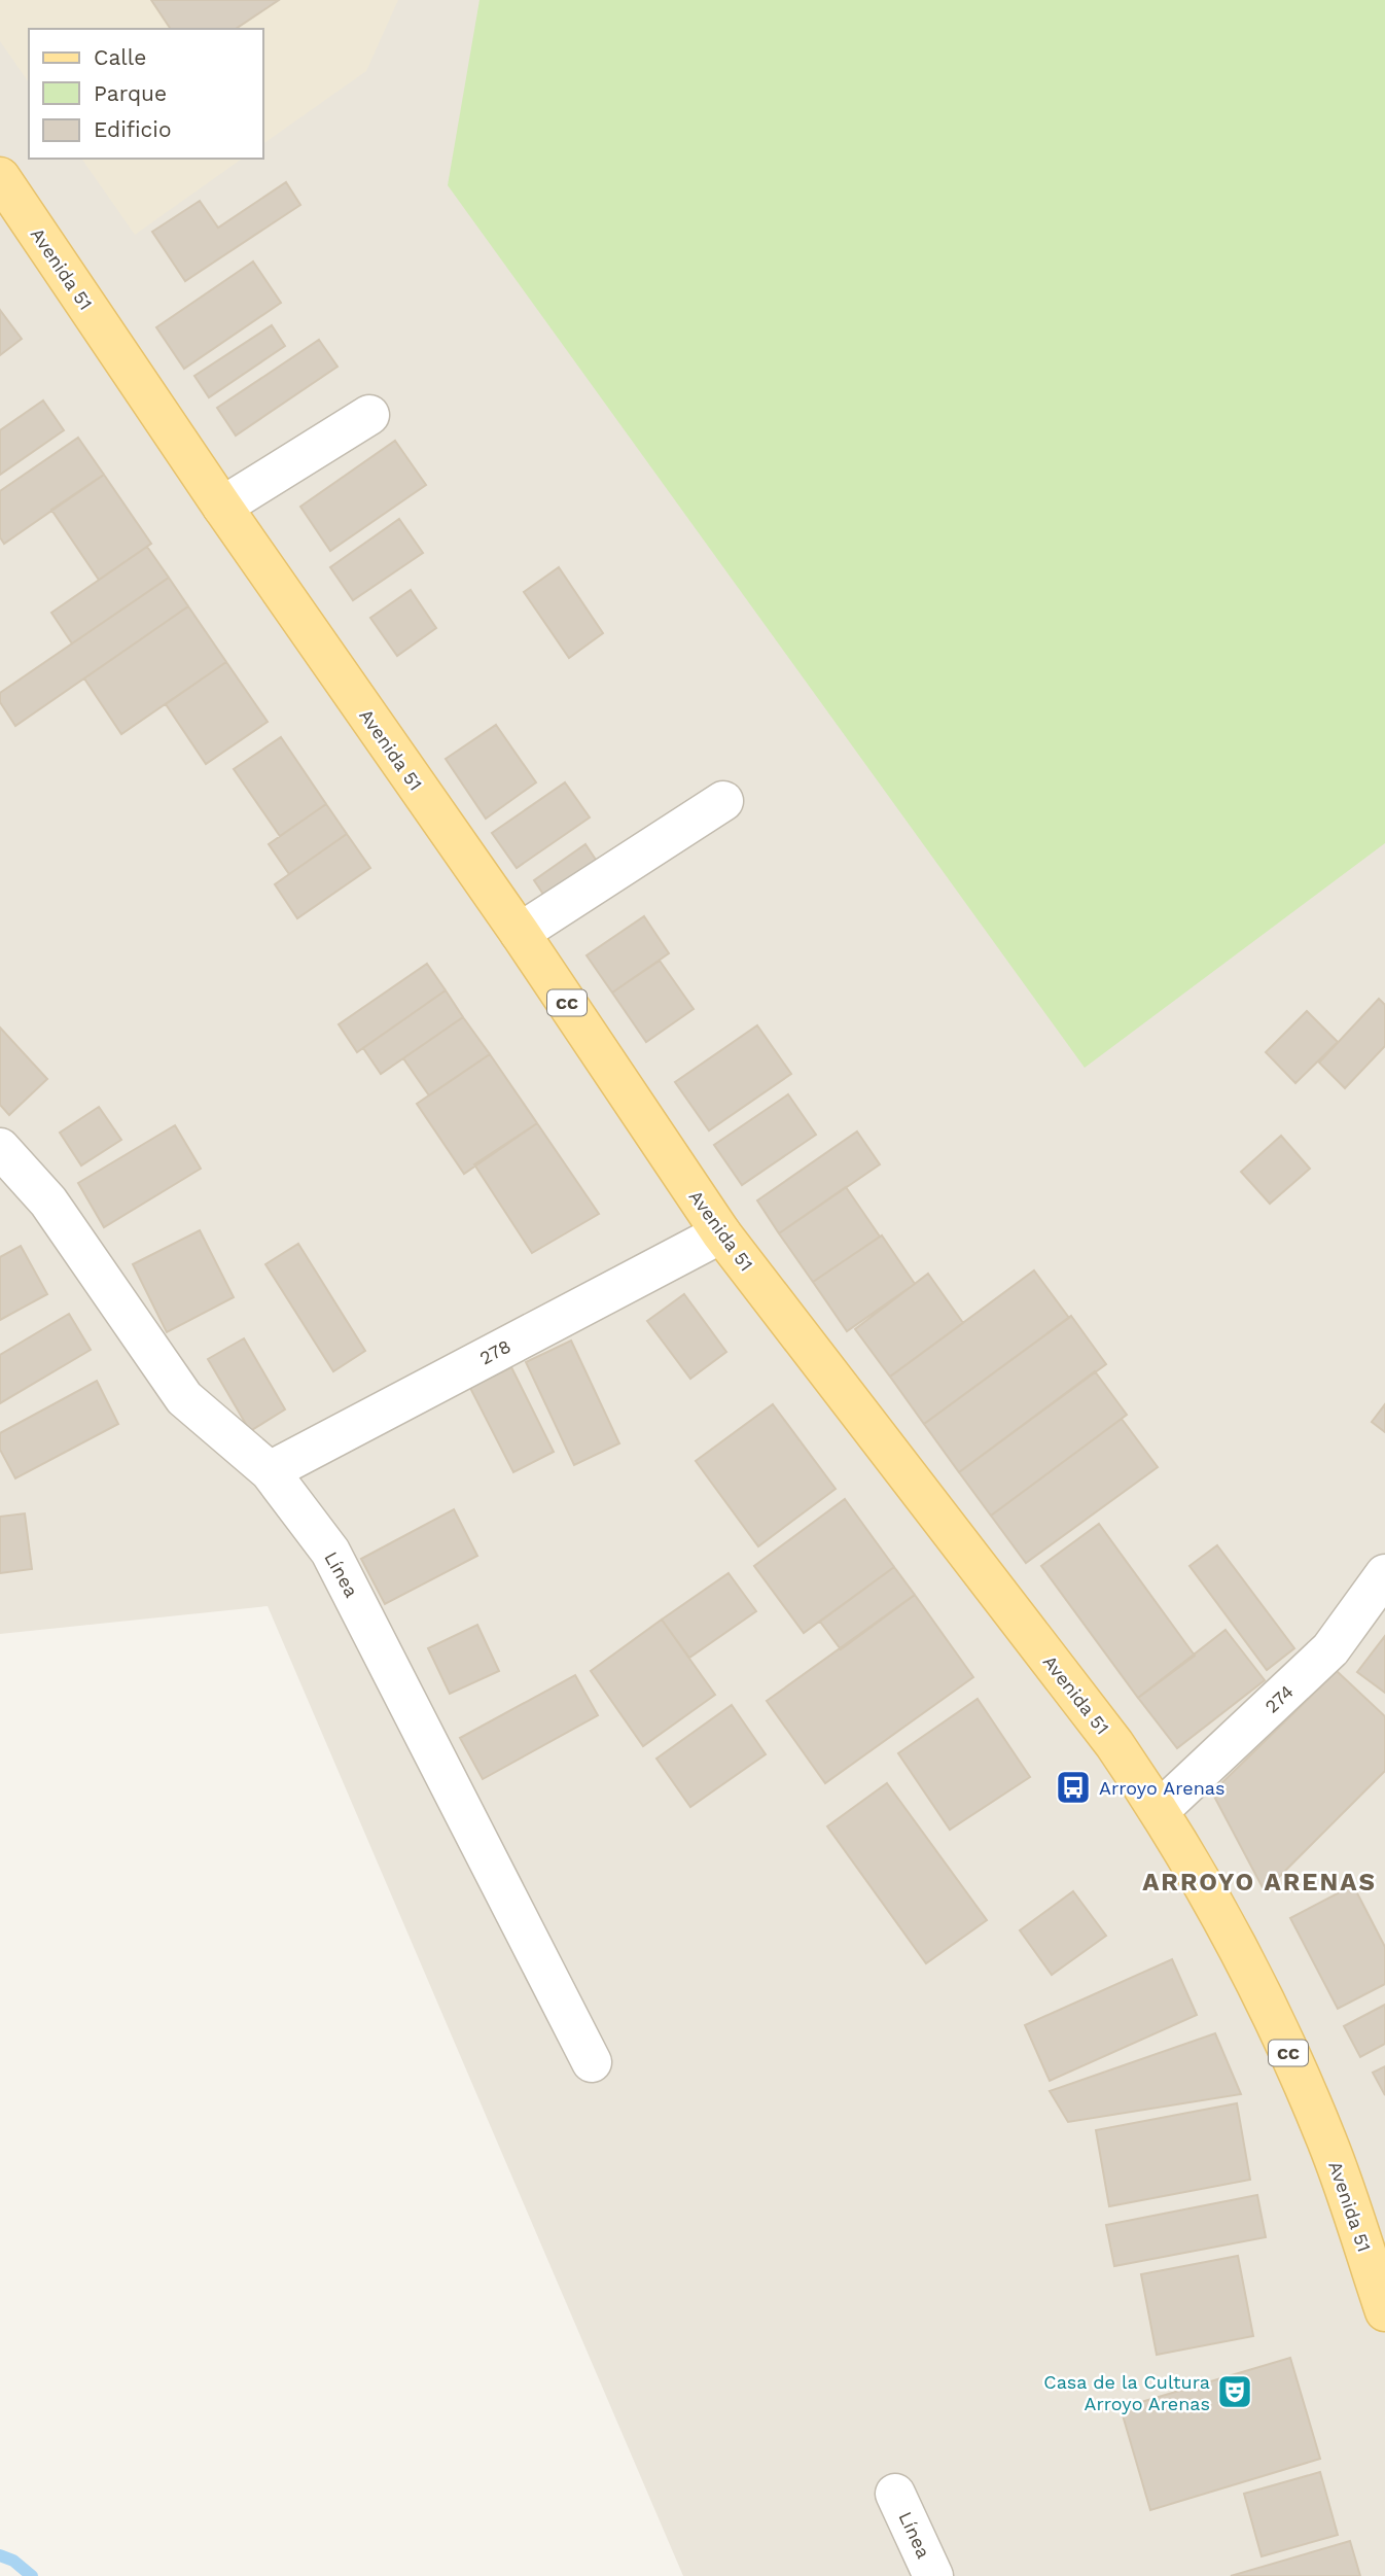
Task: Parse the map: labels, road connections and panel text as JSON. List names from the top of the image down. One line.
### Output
{"streets":{"main road":["Avenida 51","CC"],"street":["278","Línea","274"]},"crossings":[["Avenida 51","278"],["Avenida 51","274"],["278","Línea"]],"districts":["ARROYO ARENAS"],"places":{"bus stop":["Arroyo Arenas"],"theatre":["Casa de la Cultura Arroyo Arenas"]},"legend":["Calle","Parque","Edificio"]}
